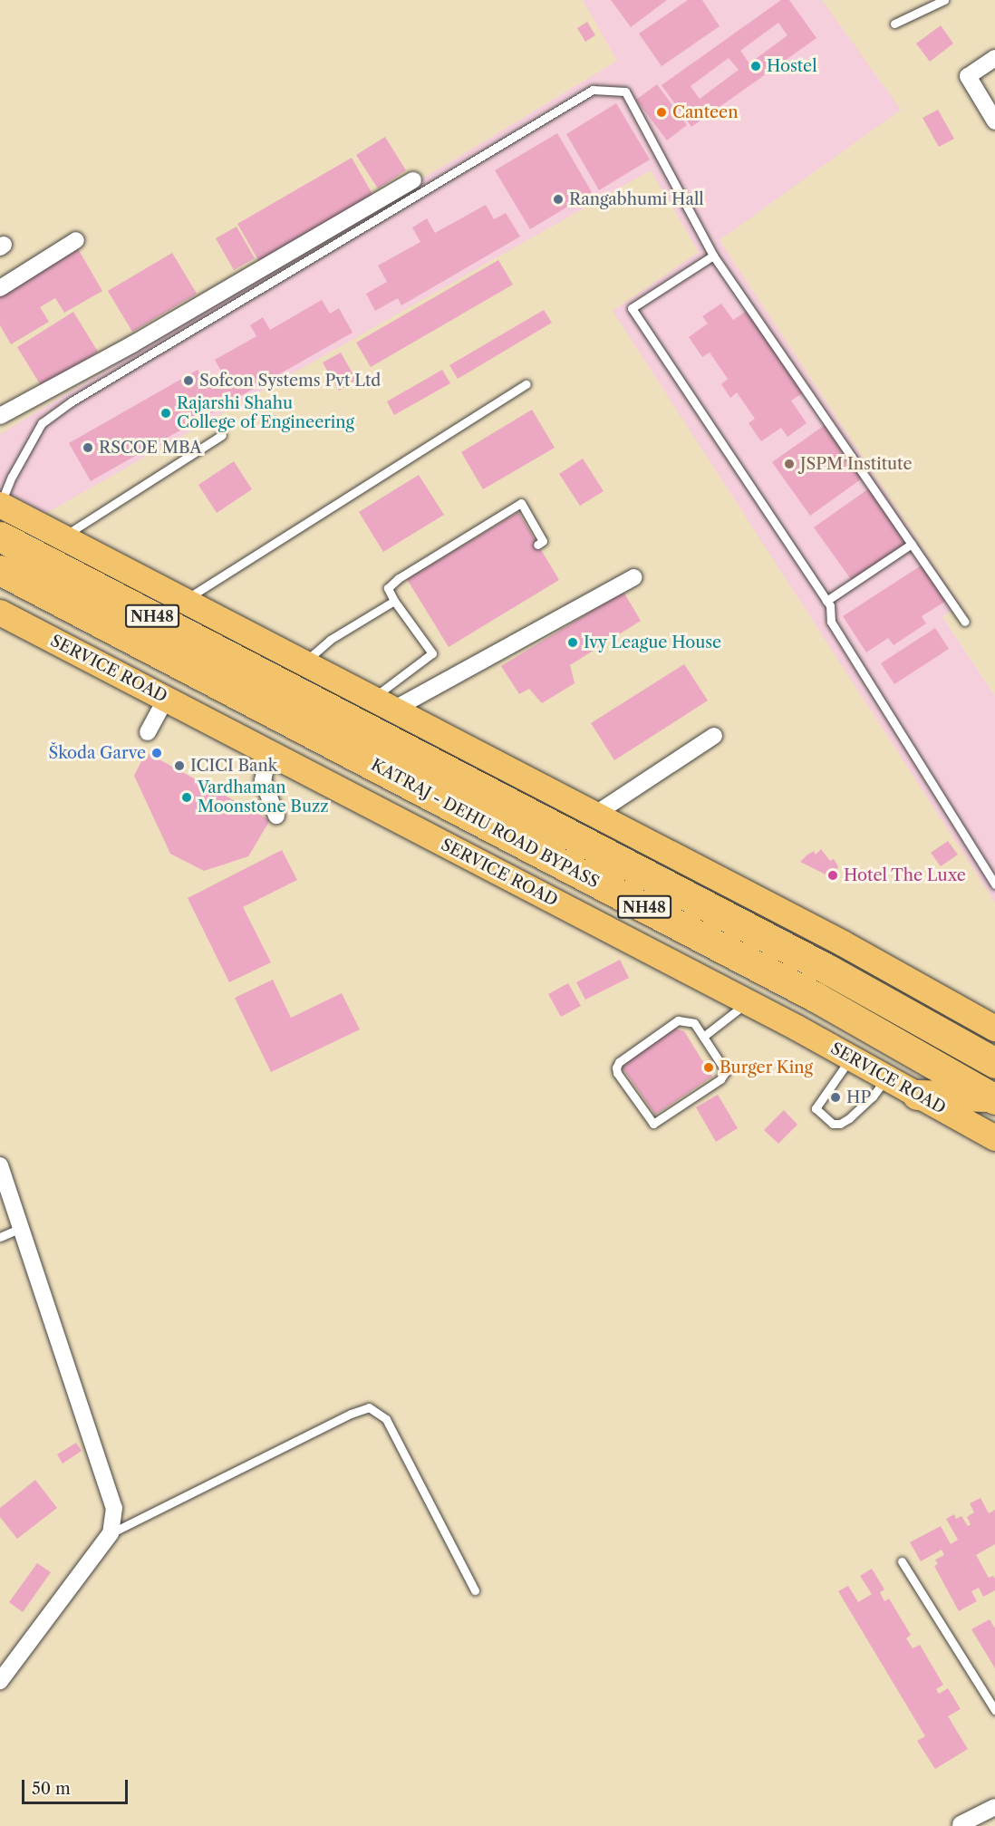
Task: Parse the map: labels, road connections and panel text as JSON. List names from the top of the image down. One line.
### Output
{"streets":{"highway":["NH48","KATRAJ - DEHU ROAD BYPASS"],"main road":["SERVICE ROAD"]},"places":["Hostel","Canteen","Rangabhumi Hall","Sofcon Systems Pvt Ltd","Rajarshi Shahu College of Engineering","RSCOE MBA","JSPM Institute","Ivy League House","Škoda Garve","ICICI Bank","Vardhaman Moonstone Buzz","Hotel The Luxe","Burger King","HP"],"scale_bar":"50 m"}
